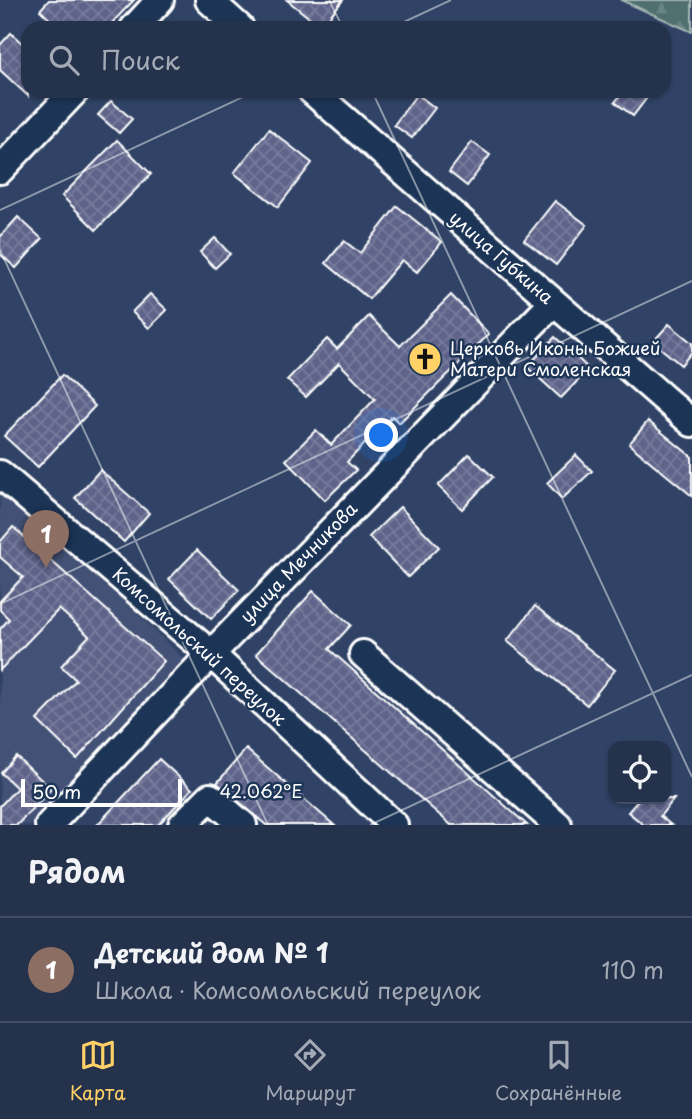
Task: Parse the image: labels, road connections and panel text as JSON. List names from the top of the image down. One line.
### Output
{"streets":{"street":["улица Губкина","улица Мечникова","Комсомольский переулок"]},"crossings":[["улица Губкина","улица Мечникова"],["улица Мечникова","Комсомольский переулок"]],"places":{"church":["Церковь Иконы Божией Матери Смоленская"]},"scale_bar":"50 m","page":{"search":"Поиск","pins":"1","scale":"50 m","heading":"Рядом","list":[{"mark":"1","name":"Детский дом № 1","note":"Школа · Комсомольский переулок","value":"110 m"}],"nav":["Карта","Маршрут","Сохранённые"]},"coordinates":["42.062°E"]}
